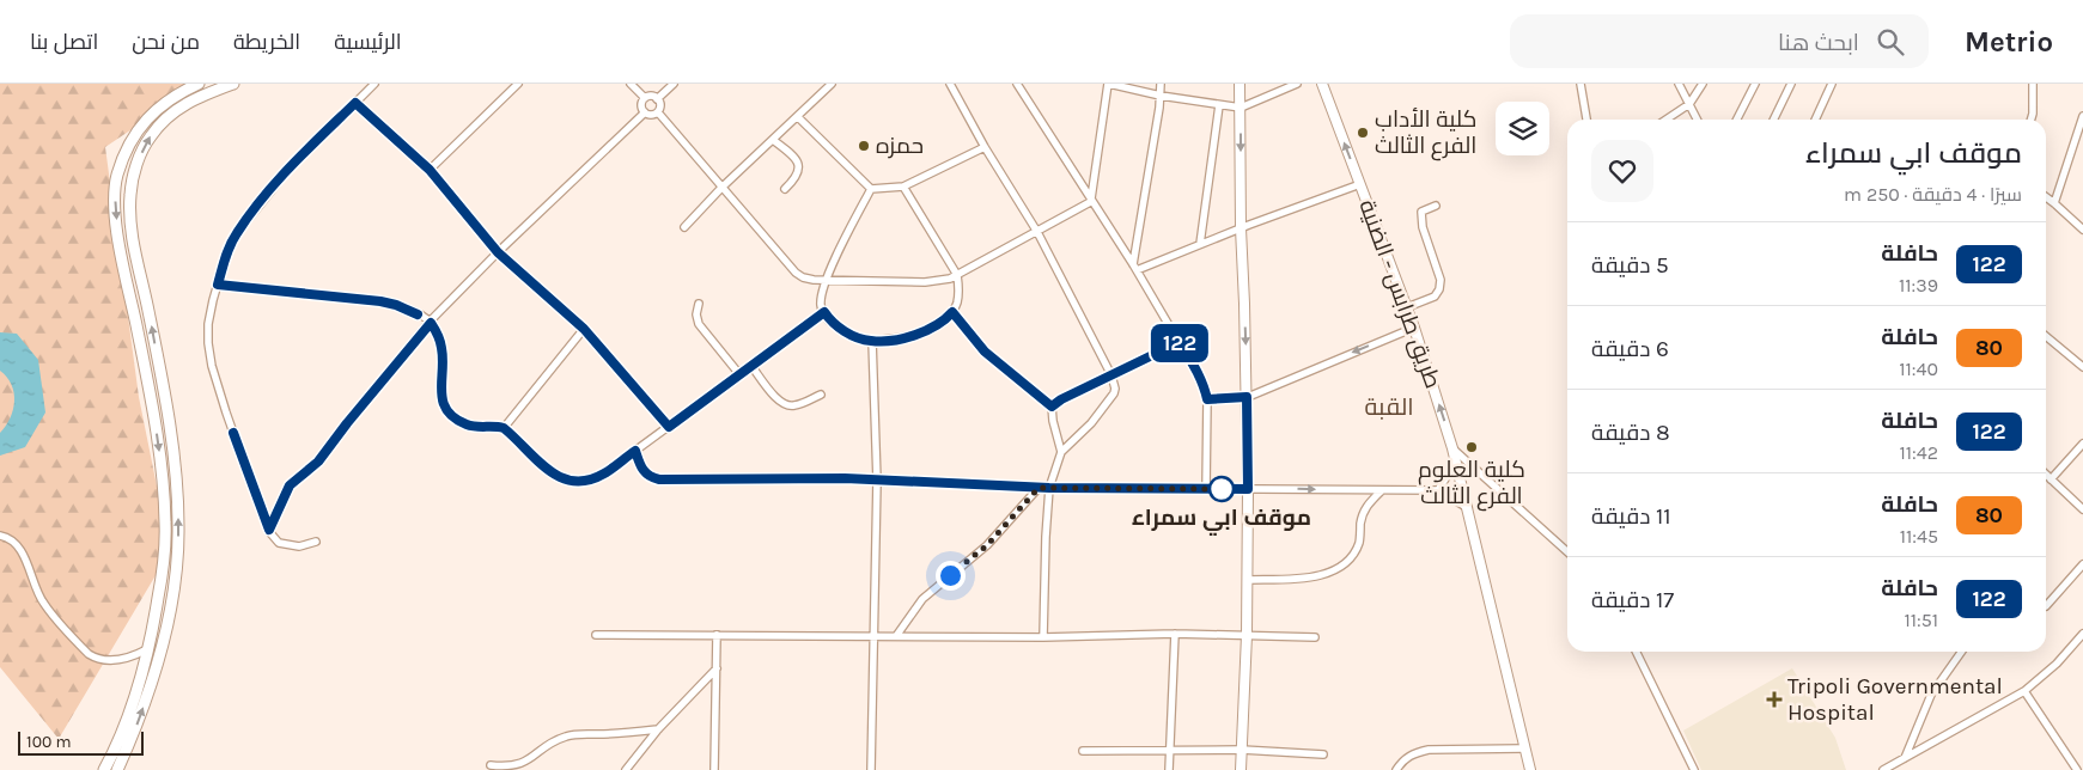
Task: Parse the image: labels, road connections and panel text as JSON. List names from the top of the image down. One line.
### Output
{"streets":{"main road":["طريق طرابس - الضنية"]},"districts":["القبة"],"places":{"other":["كلية الأداب الفرع الثالث","حمزه","كلية العلوم الفرع الثالث","موقف ابي سمراء"],"health":["Tripoli Governmental Hospital"]},"lines":["bus line 122"],"scale_bar":"100 m","page":{"header":"Metrio","search":"ابحث هنا","nav":["الرئيسية","الخريطة","من نحن","اتصل بنا"],"on_map":"122","heading":["موقف ابي سمراء","سيرًا · 4 دقيقة · 250 m"],"list":[{"mark":"122","name":"حافلة","note":"11:39","value":"5 دقيقة"},{"mark":"80","name":"حافلة","note":"11:40","value":"6 دقيقة"},{"mark":"122","name":"حافلة","note":"11:42","value":"8 دقيقة"},{"mark":"80","name":"حافلة","note":"11:45","value":"11 دقيقة"},{"mark":"122","name":"حافلة","note":"11:51","value":"17 دقيقة"}],"scale":"100 m"}}
